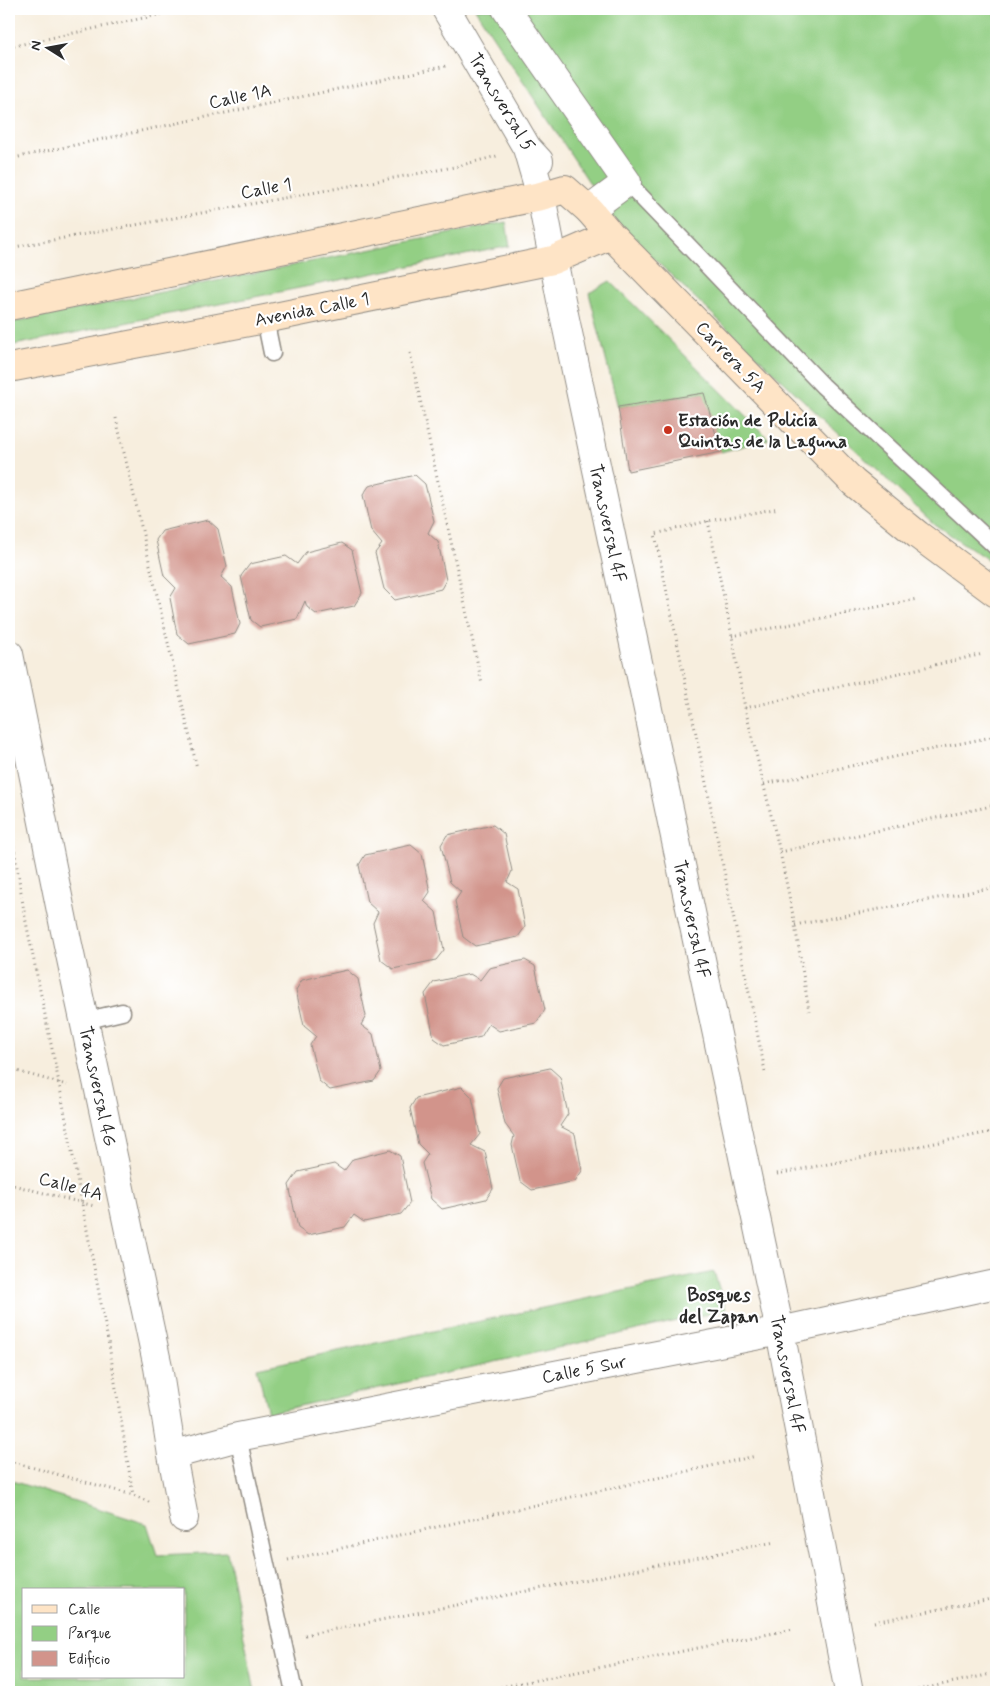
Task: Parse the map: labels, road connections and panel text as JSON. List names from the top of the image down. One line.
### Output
{"streets":{"main road":["Avenida Calle 1","Carrera 5A"],"street":["Transversal 5","Transversal 4F","Transversal 4G","Calle 5 Sur"],"path":["Calle 1A","Calle 1","Calle 4A"]},"crossings":[["Calle 1A","Transversal 5"],["Transversal 5","Calle 1"],["Transversal 5","Carrera 5A"],["Transversal 5","Transversal 4F"],["Avenida Calle 1","Carrera 5A"],["Avenida Calle 1","Transversal 4F"],["Carrera 5A","Transversal 4F"],["Transversal 4F","Calle 5 Sur"],["Transversal 4G","Calle 4A"],["Transversal 4G","Calle 5 Sur"]],"districts":["Bosques del Zapan"],"places":["Estación de Policía Quintas de la Laguna"],"legend":["Calle","Parque","Edificio"],"north":"left"}
